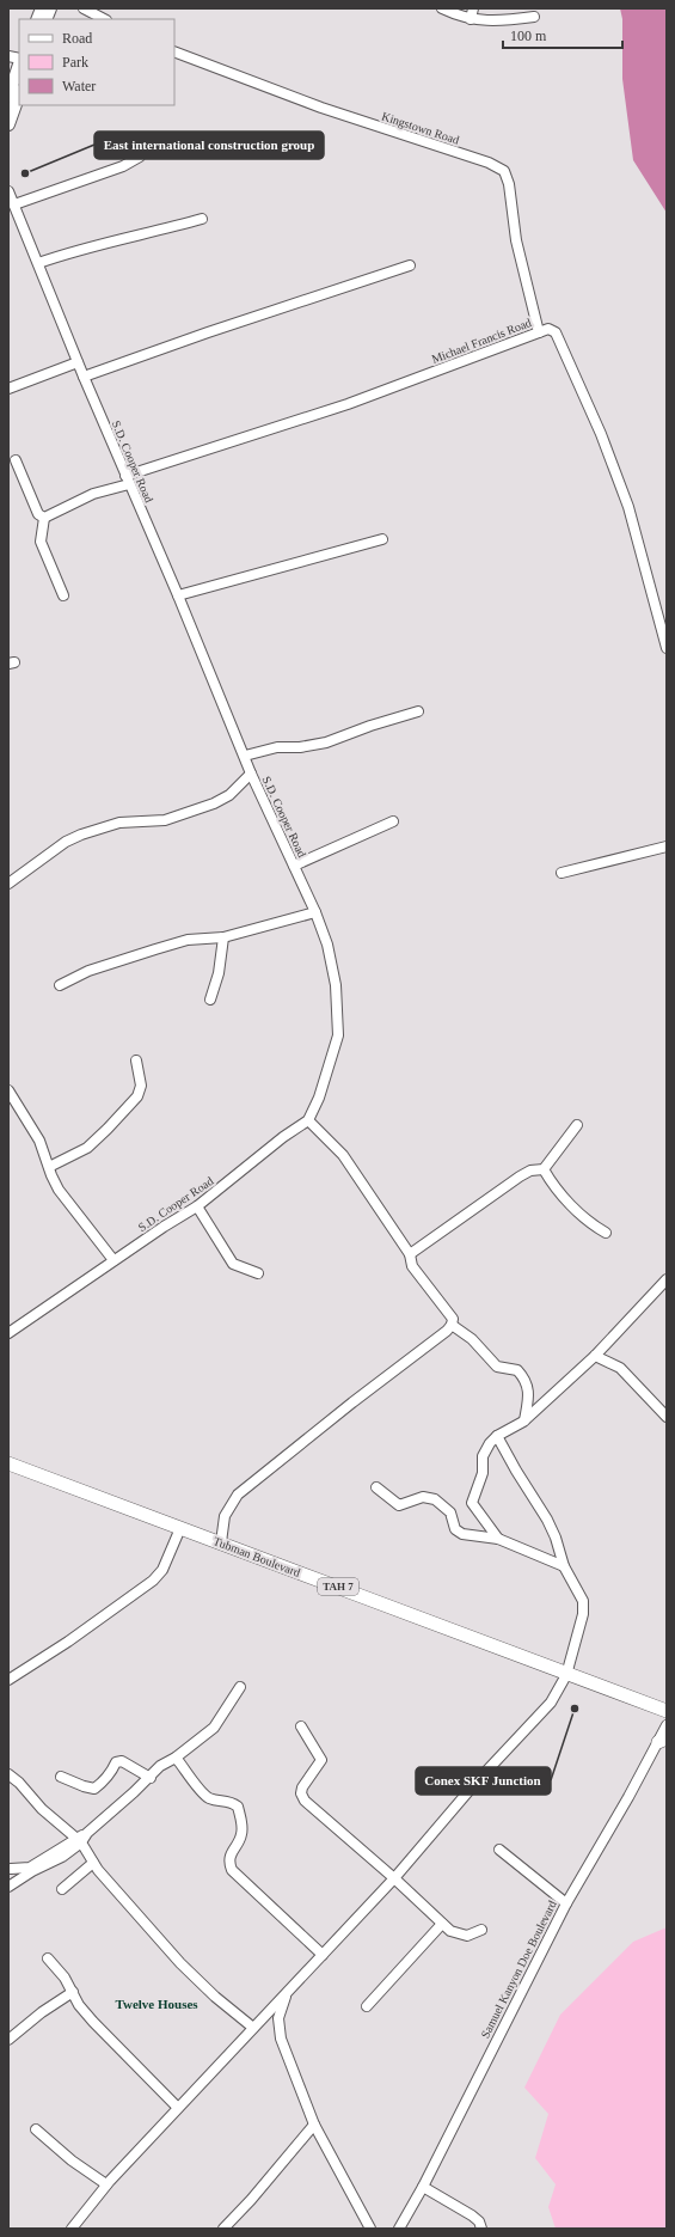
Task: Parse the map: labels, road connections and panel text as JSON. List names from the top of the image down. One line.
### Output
{"streets":{"highway":["Tubman Boulevard","TAH 7"],"street":["Kingstown Road","Michael Francis Road","S.D. Cooper Road","Samuel Kanyon Doe Boulevard"]},"crossings":[["Kingstown Road","Michael Francis Road"],["Michael Francis Road","S.D. Cooper Road"]],"districts":["Twelve Houses"],"places":["East international construction group","Conex SKF Junction"],"legend":["Road","Park","Water"],"scale_bar":"100 m"}
